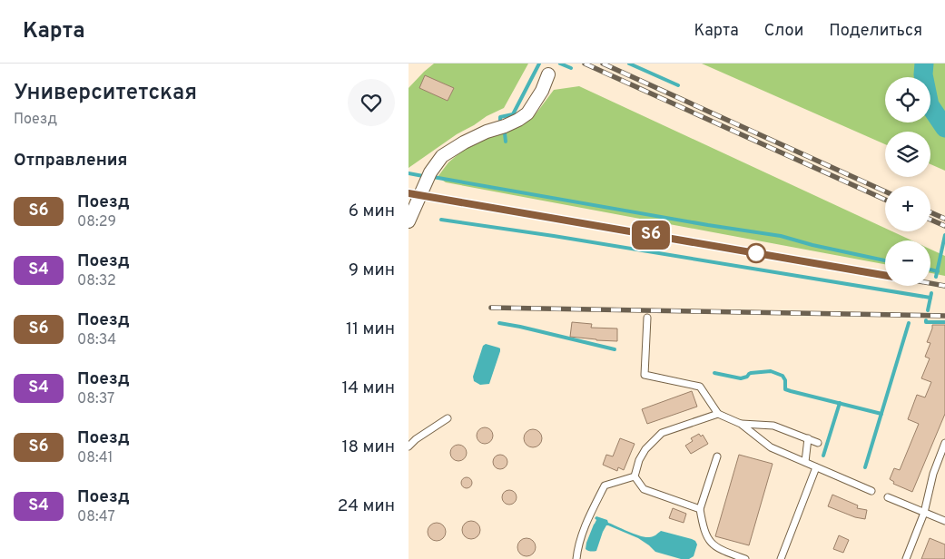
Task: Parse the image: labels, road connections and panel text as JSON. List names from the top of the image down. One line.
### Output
{"page":{"header":"Карта","nav":["Карта","Слои","Поделиться"],"heading":[["Университетская","Поезд"],"Отправления"],"on_map":"S6","map_buttons":["+","−"],"list":[{"mark":"S6","name":"Поезд","note":"08:29","value":"6 мин"},{"mark":"S4","name":"Поезд","note":"08:32","value":"9 мин"},{"mark":"S6","name":"Поезд","note":"08:34","value":"11 мин"},{"mark":"S4","name":"Поезд","note":"08:37","value":"14 мин"},{"mark":"S6","name":"Поезд","note":"08:41","value":"18 мин"},{"mark":"S4","name":"Поезд","note":"08:47","value":"24 мин"}]}}
